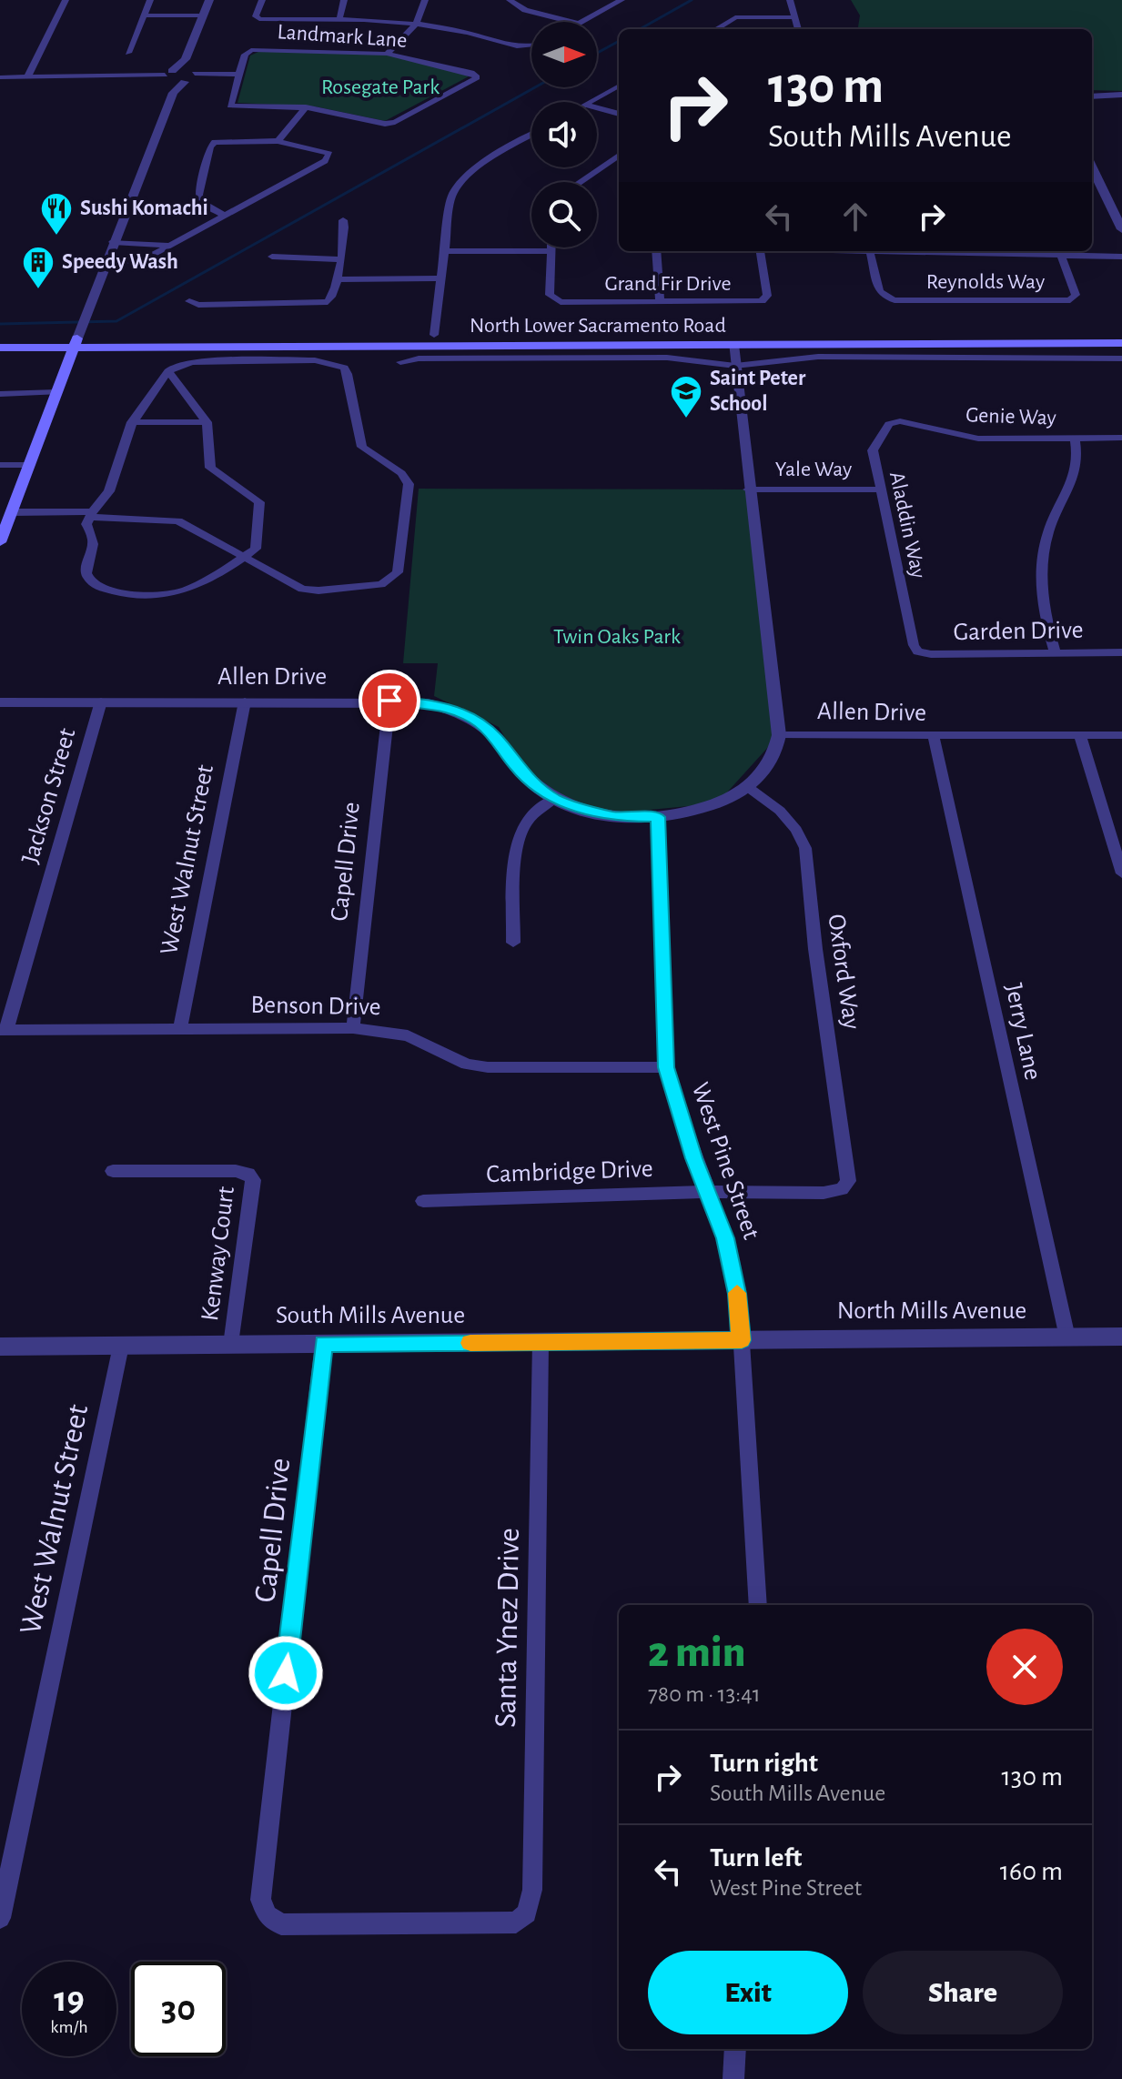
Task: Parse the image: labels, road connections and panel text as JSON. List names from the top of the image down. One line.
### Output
{"streets":{"main road":["North Lower Sacramento Road"],"street":["Landmark Lane","Reynolds Way","Grand Fir Drive","Genie Way","Yale Way","Aladdin Way","Garden Drive","Allen Drive","Jackson Street","West Walnut Street","Capell Drive","Oxford Way","Benson Drive","Jerry Lane","West Pine Street","Cambridge Drive","Kenway Court","North Mills Avenue","South Mills Avenue","Santa Ynez Drive"]},"crossings":[["Genie Way","Aladdin Way"],["Yale Way","Aladdin Way"],["Aladdin Way","Garden Drive"],["Allen Drive","Jackson Street"],["Allen Drive","West Walnut Street"],["Allen Drive","Capell Drive"],["Allen Drive","Oxford Way"],["Allen Drive","Jerry Lane"],["Allen Drive","West Pine Street"],["Jackson Street","Benson Drive"],["West Walnut Street","Benson Drive"],["West Walnut Street","South Mills Avenue"],["Capell Drive","Benson Drive"],["Capell Drive","South Mills Avenue"],["Capell Drive","Santa Ynez Drive"],["Oxford Way","Cambridge Drive"],["Benson Drive","West Pine Street"],["Jerry Lane","North Mills Avenue"],["West Pine Street","Cambridge Drive"],["West Pine Street","North Mills Avenue"],["West Pine Street","South Mills Avenue"],["Kenway Court","South Mills Avenue"],["North Mills Avenue","South Mills Avenue"],["South Mills Avenue","Santa Ynez Drive"]],"parks":["Rosegate Park","Twin Oaks Park"],"places":{"restaurant":["Sushi Komachi"],"building":["Speedy Wash"],"school or university":["Saint Peter School"]},"north":"right","page":{"turn":["130 m","South Mills Avenue"],"heading":["2 min","780 m · 13:41"],"list":[{"name":"Turn right","note":"South Mills Avenue","value":"130 m"},{"name":"Turn left","note":"West Pine Street","value":"160 m"}],"buttons":["Exit","Share"],"speed":"19 km/h","limit":"30"}}
